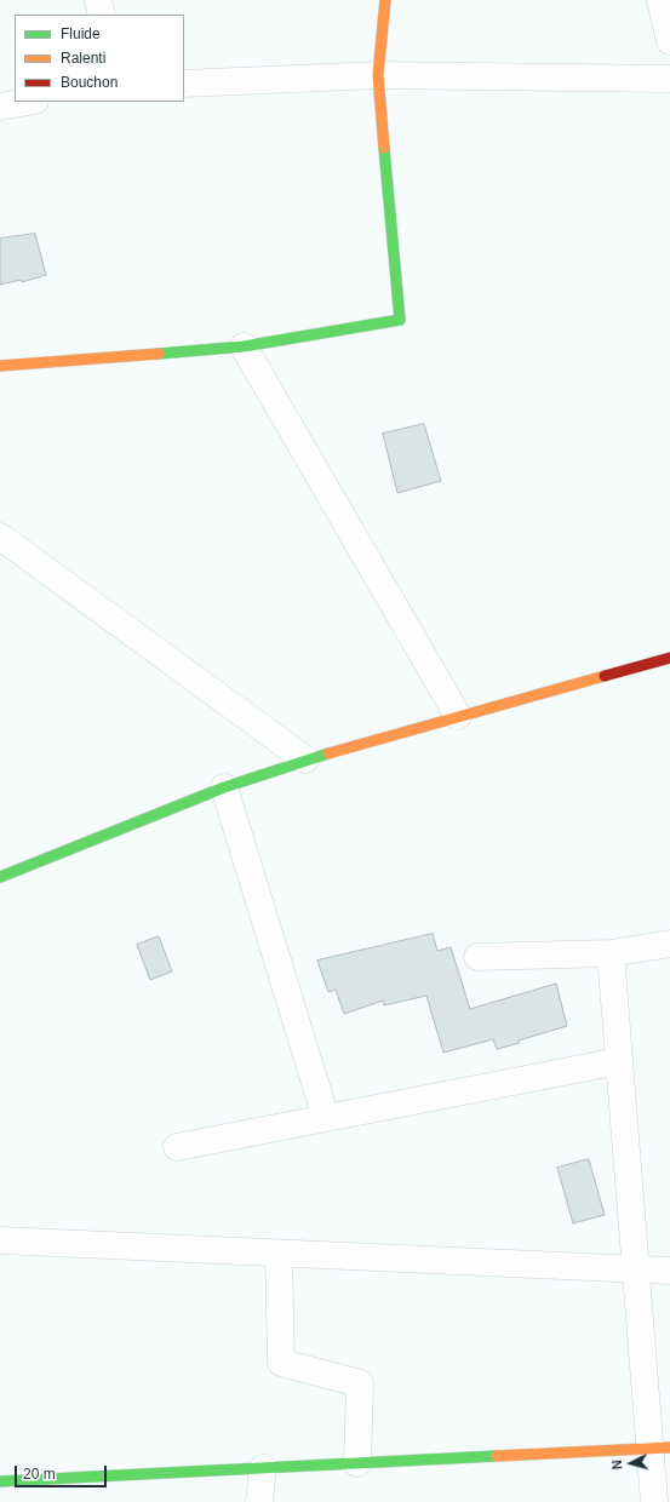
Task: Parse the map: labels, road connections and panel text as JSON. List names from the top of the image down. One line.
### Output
{"legend":["Fluide","Ralenti","Bouchon"],"scale_bar":"20 m","north":"left"}
